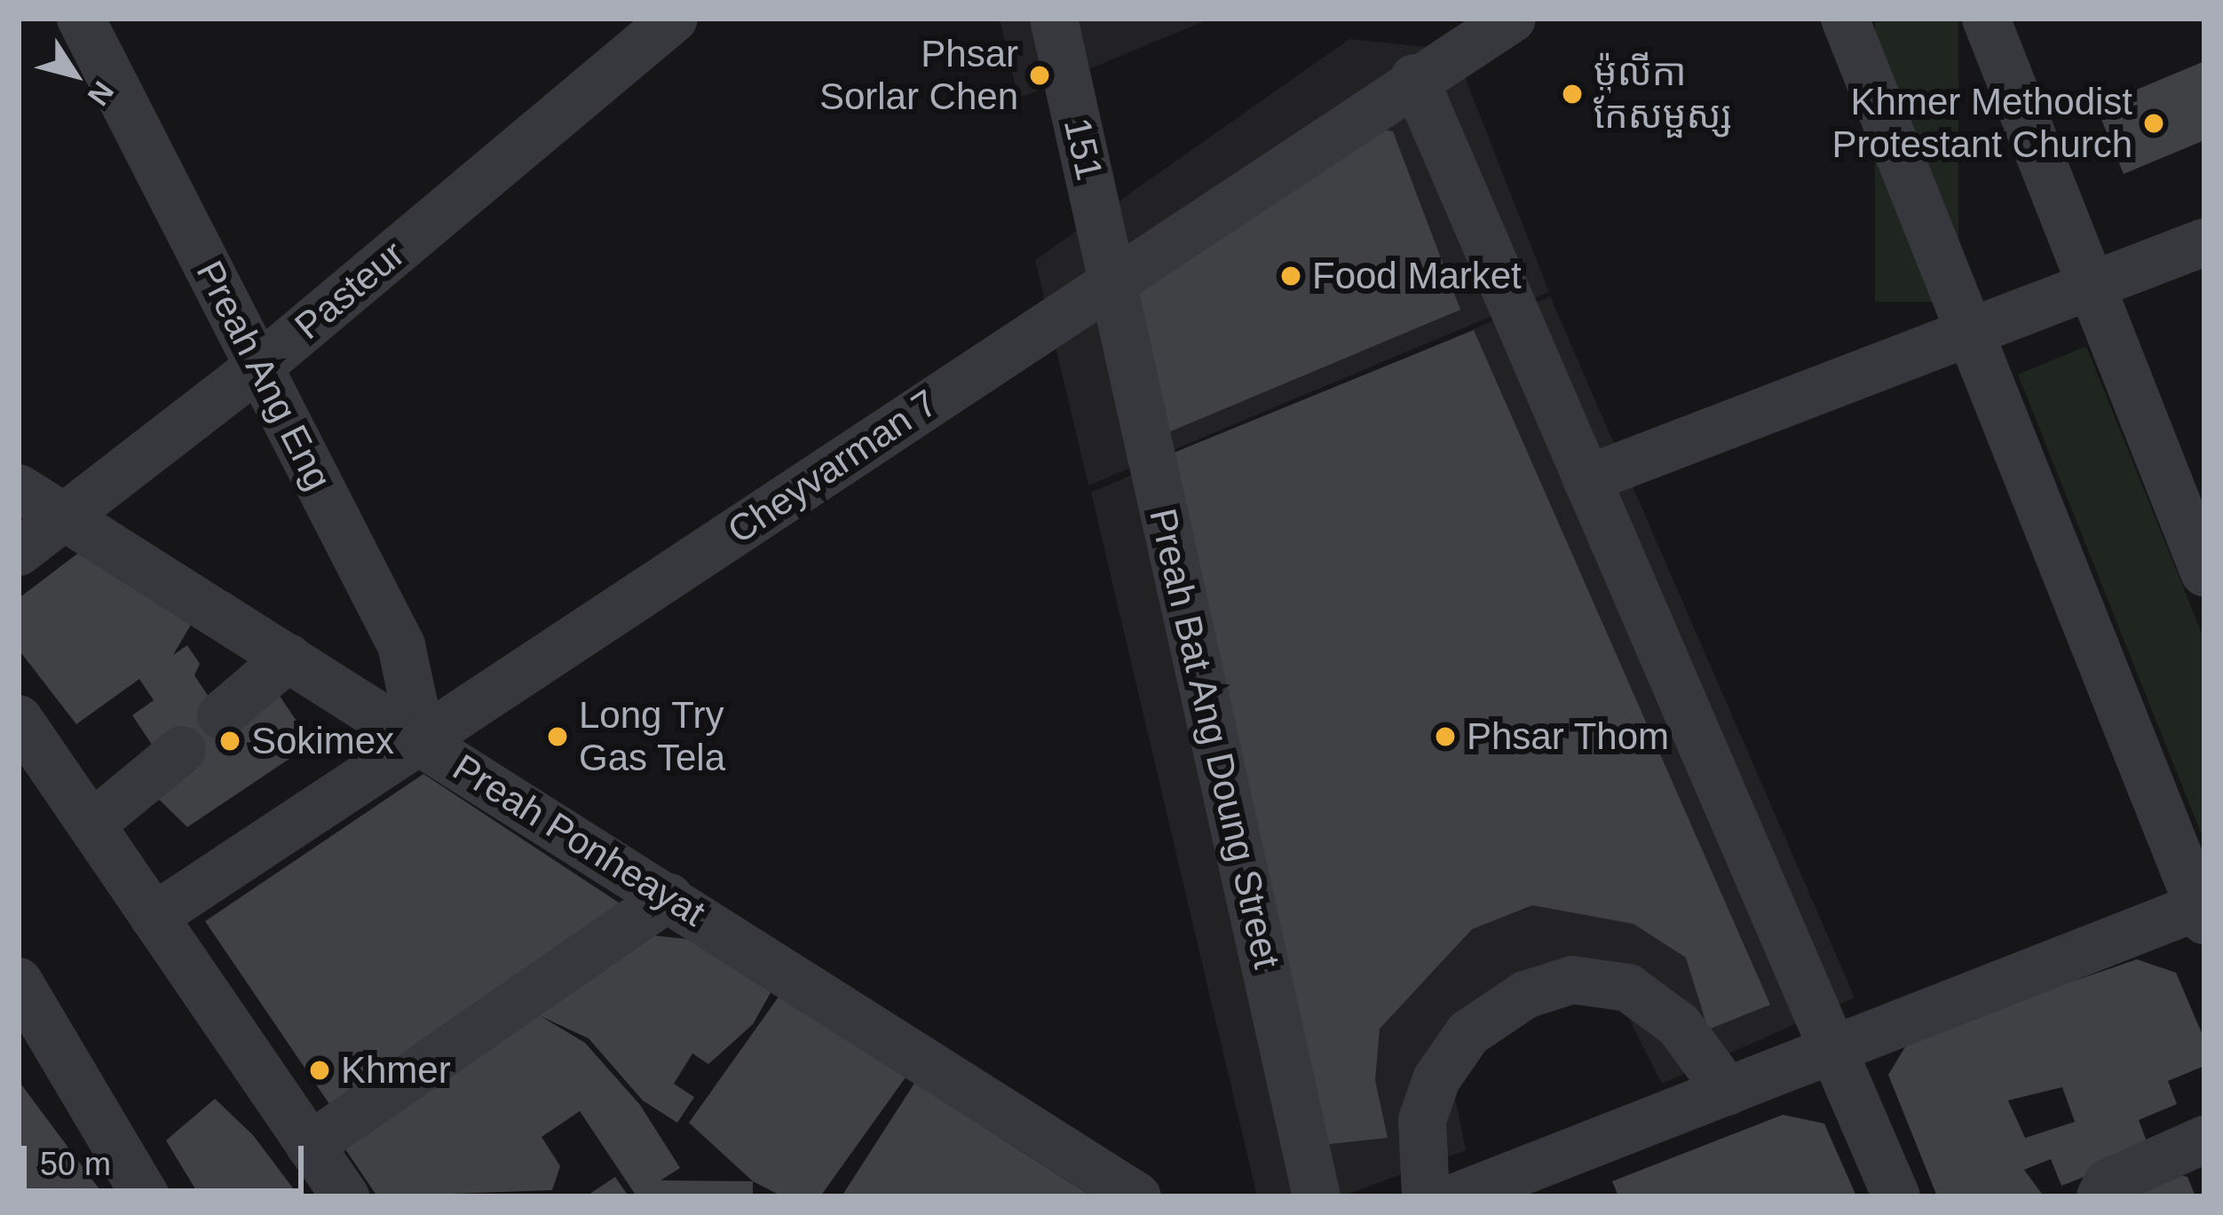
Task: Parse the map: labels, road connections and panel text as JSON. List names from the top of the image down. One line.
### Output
{"streets":{"street":["151","Pasteur","Preah Ang Eng","Cheyvarman 7","Preah Bat Ang Doung Street","Preah Ponheayat"]},"crossings":[["151","Cheyvarman 7"],["151","Preah Bat Ang Doung Street"],["Pasteur","Preah Ang Eng"],["Pasteur","Preah Ponheayat"],["Preah Ang Eng","Cheyvarman 7"],["Preah Ang Eng","Preah Ponheayat"],["Cheyvarman 7","Preah Bat Ang Doung Street"],["Cheyvarman 7","Preah Ponheayat"]],"places":["Phsar Sorlar Chen","ម៉ូលីកា កែសម្ផស្ស","Khmer Methodist Protestant Church","Food Market","Long Try Gas Tela","Phsar Thom","Sokimex","Khmer"],"scale_bar":"50 m","north":"bottom right"}
